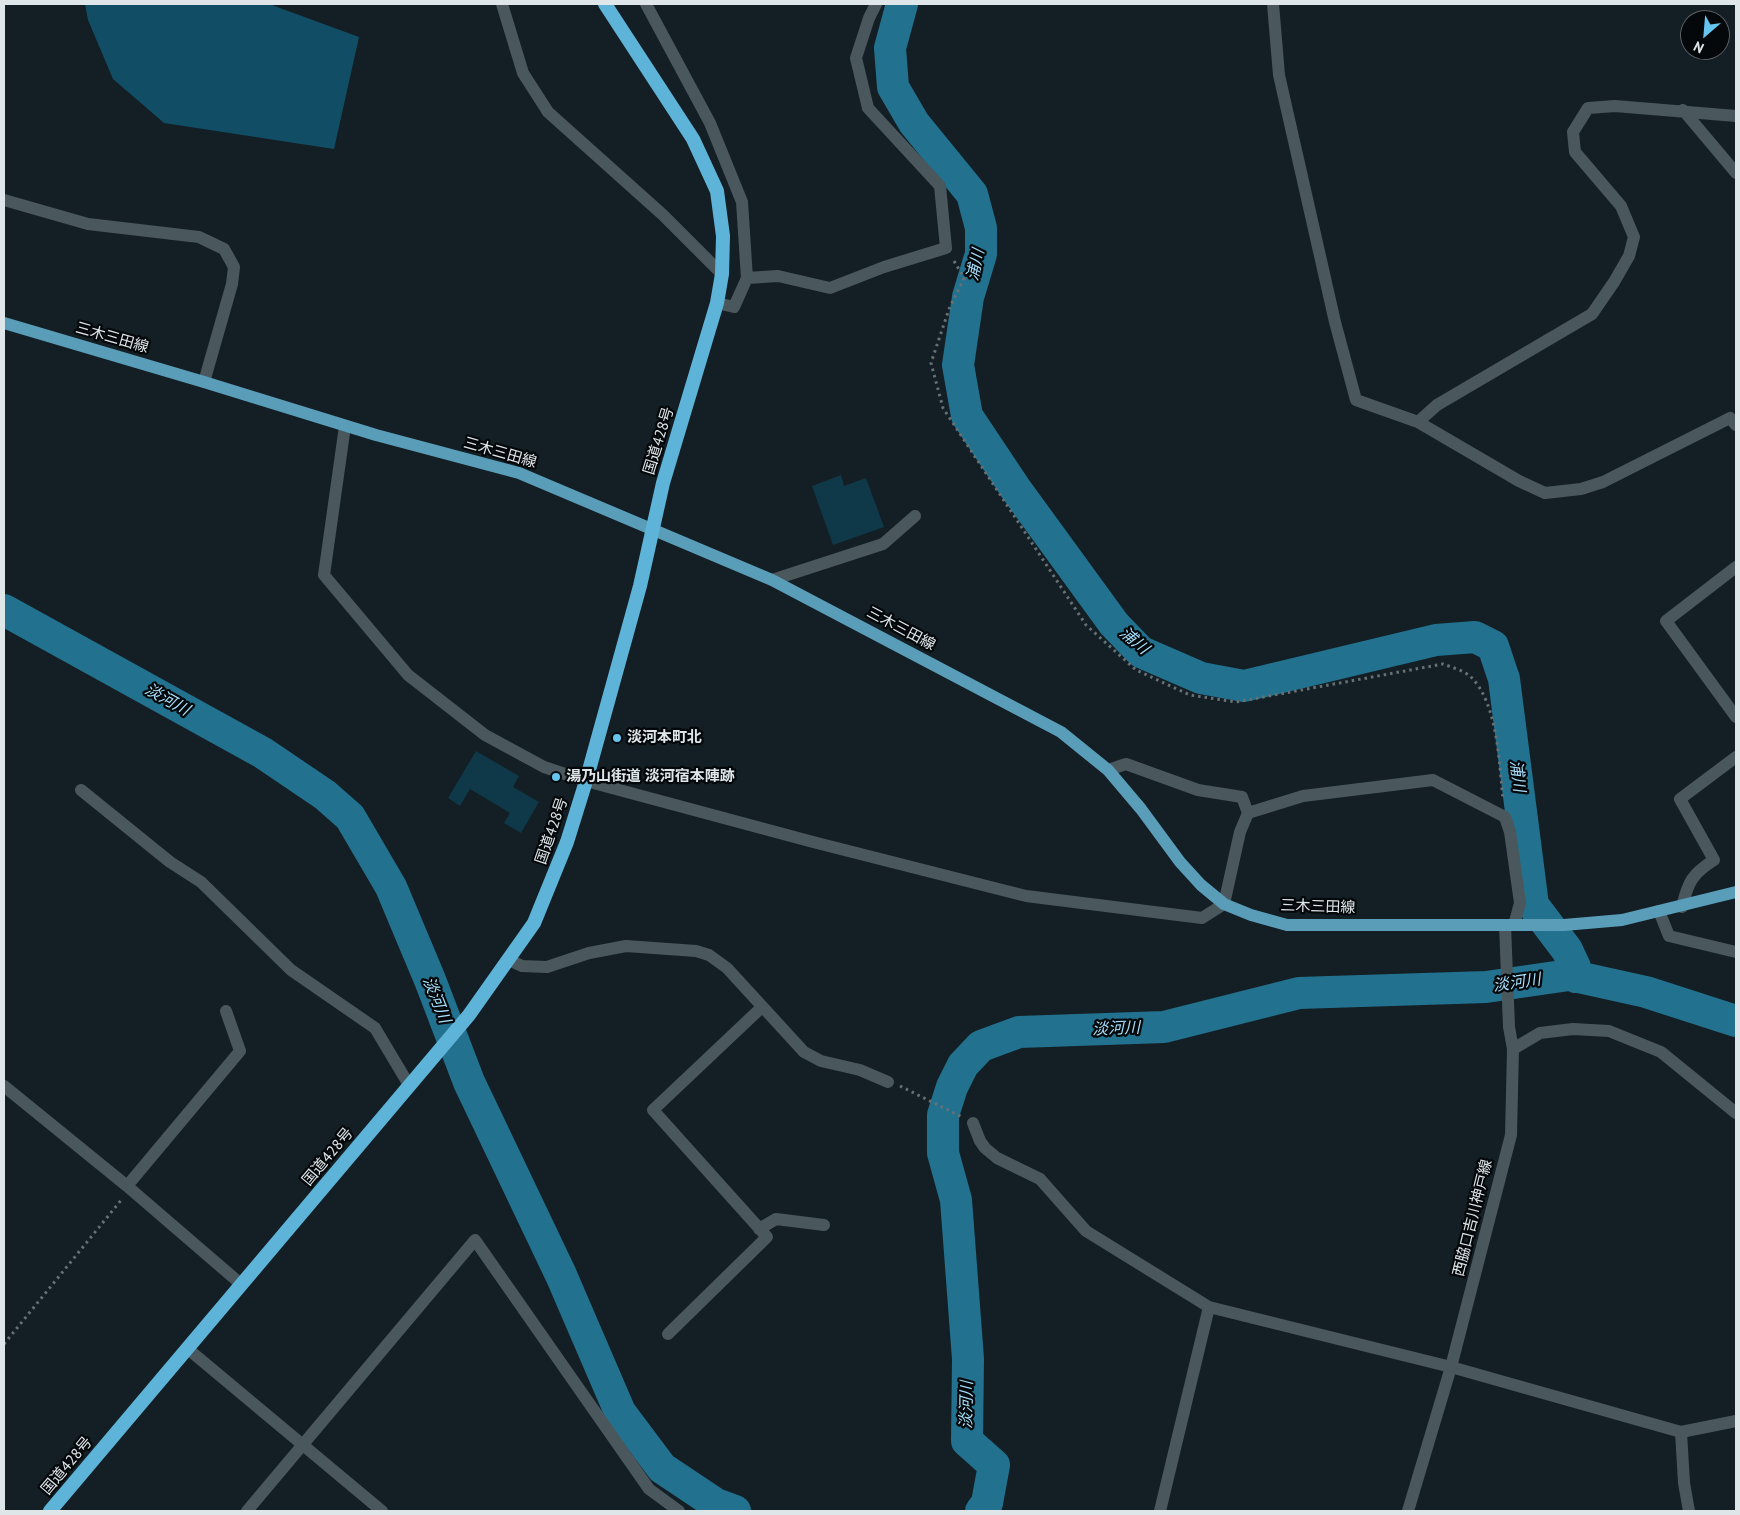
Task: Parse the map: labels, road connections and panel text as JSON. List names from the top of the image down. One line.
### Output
{"streets":{"highway":["国道428号"],"main road":["三木三田線"],"street":["西脇口吉川神戸線"]},"crossings":[["三木三田線","国道428号"],["三木三田線","西脇口吉川神戸線"]],"water":["浦川","淡河川"],"places":["淡河本町北","湯乃山街道 淡河宿本陣跡"],"north":"bottom left"}
